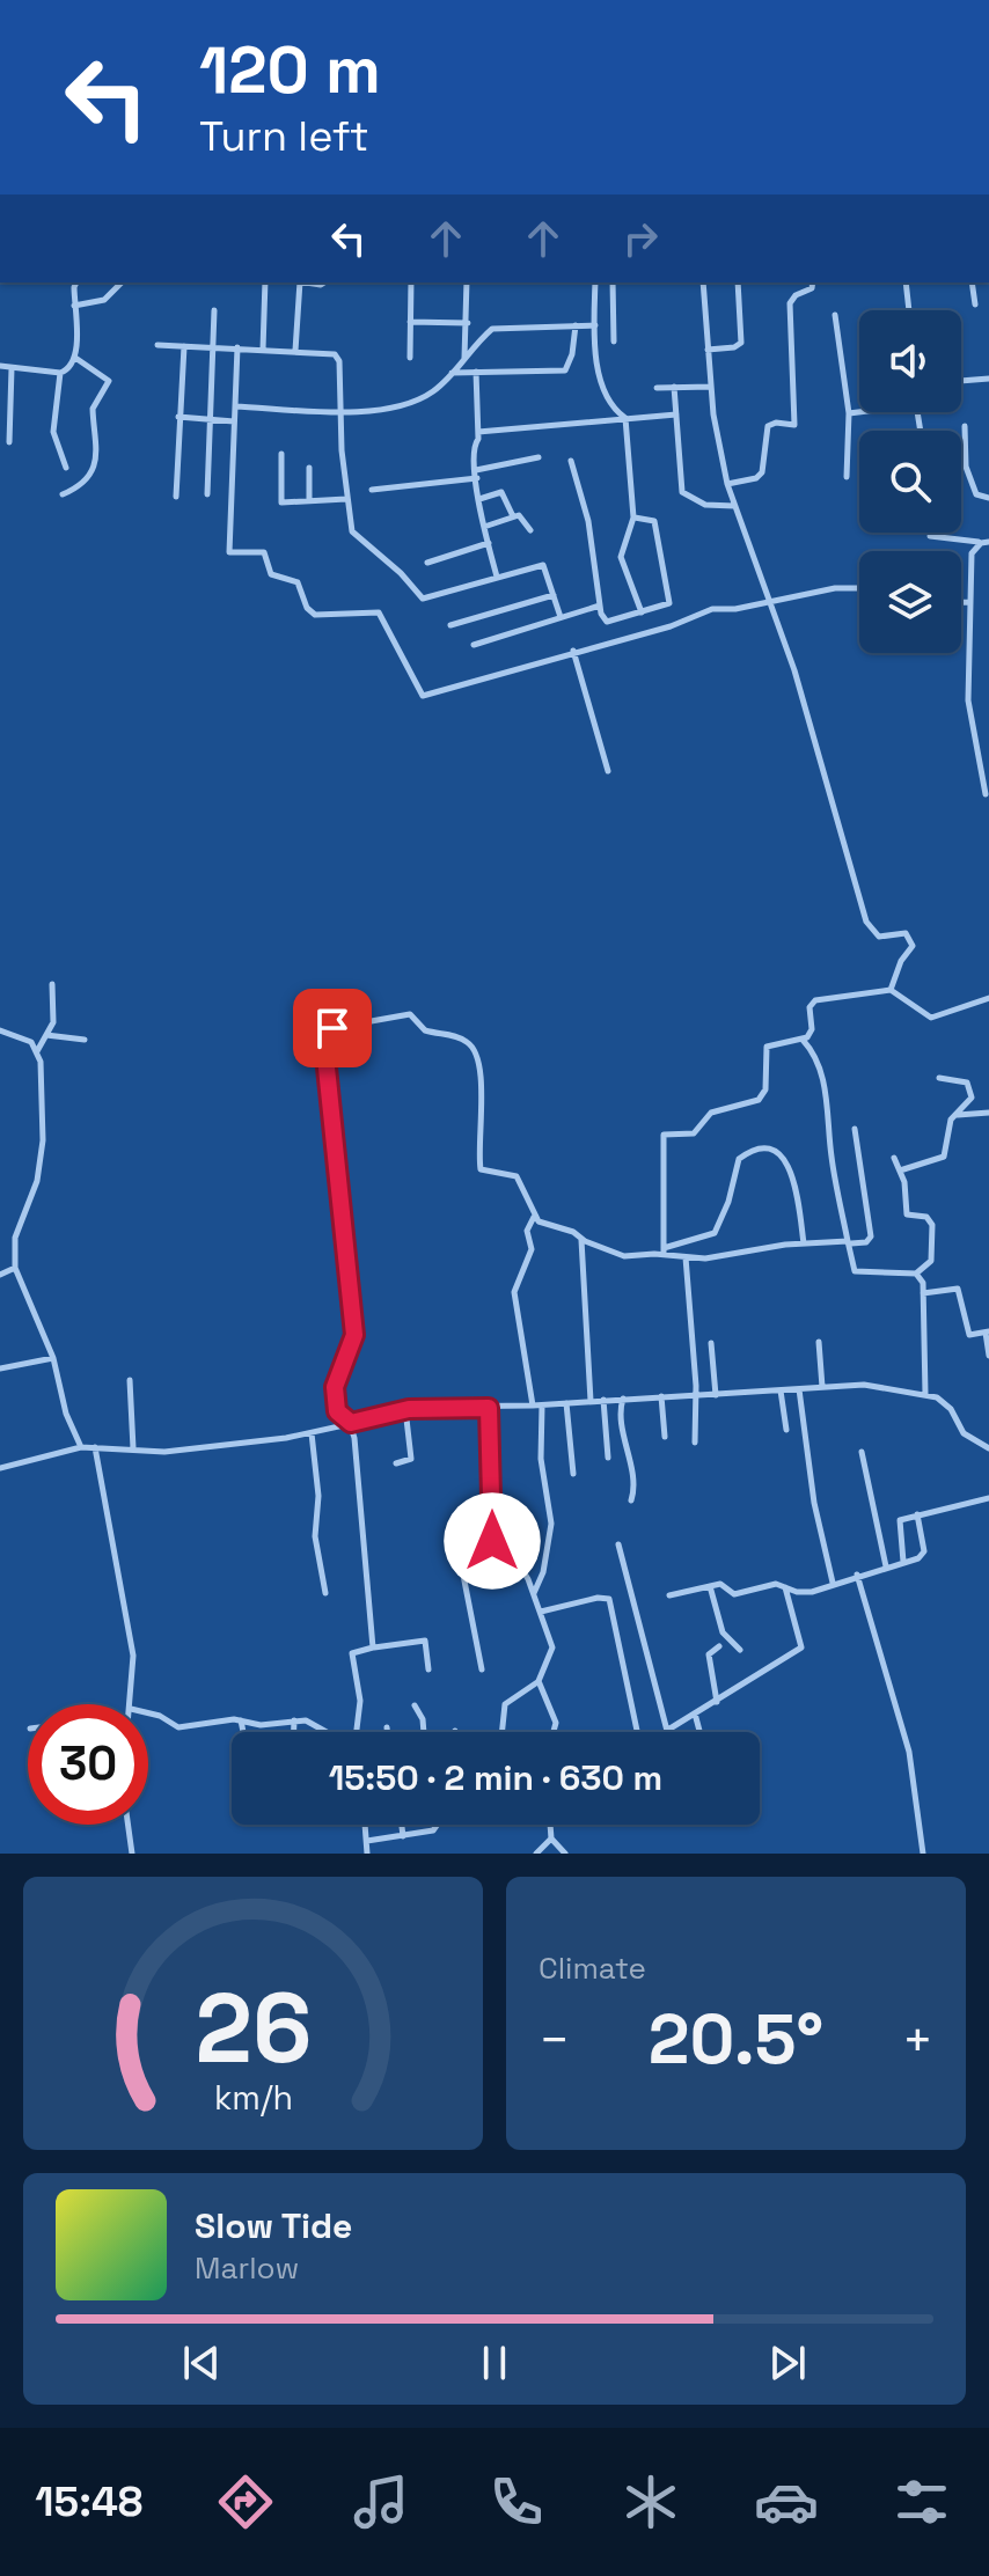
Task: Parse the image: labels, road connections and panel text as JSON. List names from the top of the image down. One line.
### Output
{"page":{"turn":["120 m","Turn left"],"limit":"30","trip":"15:50 · 2 min · 630 m","tile":"Climate","heat":["−","20.5°","+"],"song":["Slow Tide","Marlow"],"tabs":"15:48","gauge":["26","km/h"]}}
